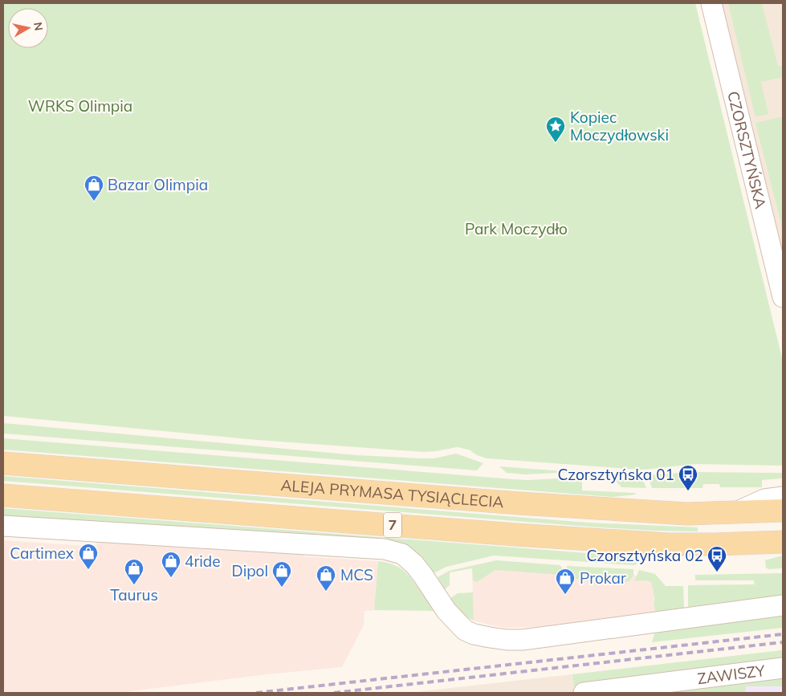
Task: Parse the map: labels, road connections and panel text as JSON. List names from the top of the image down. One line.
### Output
{"streets":{"main road":["ALEJA PRYMASA TYSIĄCLECIA","7"],"street":["CZORSZTYŃSKA","ZAWISZY"]},"parks":["WRKS Olimpia","Park Moczydło"],"places":{"place":["Kopiec Moczydłowski"],"shop":["Bazar Olimpia","Cartimex","4ride","Taurus","Dipol","MCS","Prokar"],"bus stop":["Czorsztyńska 01","Czorsztyńska 02"]},"north":"right"}
